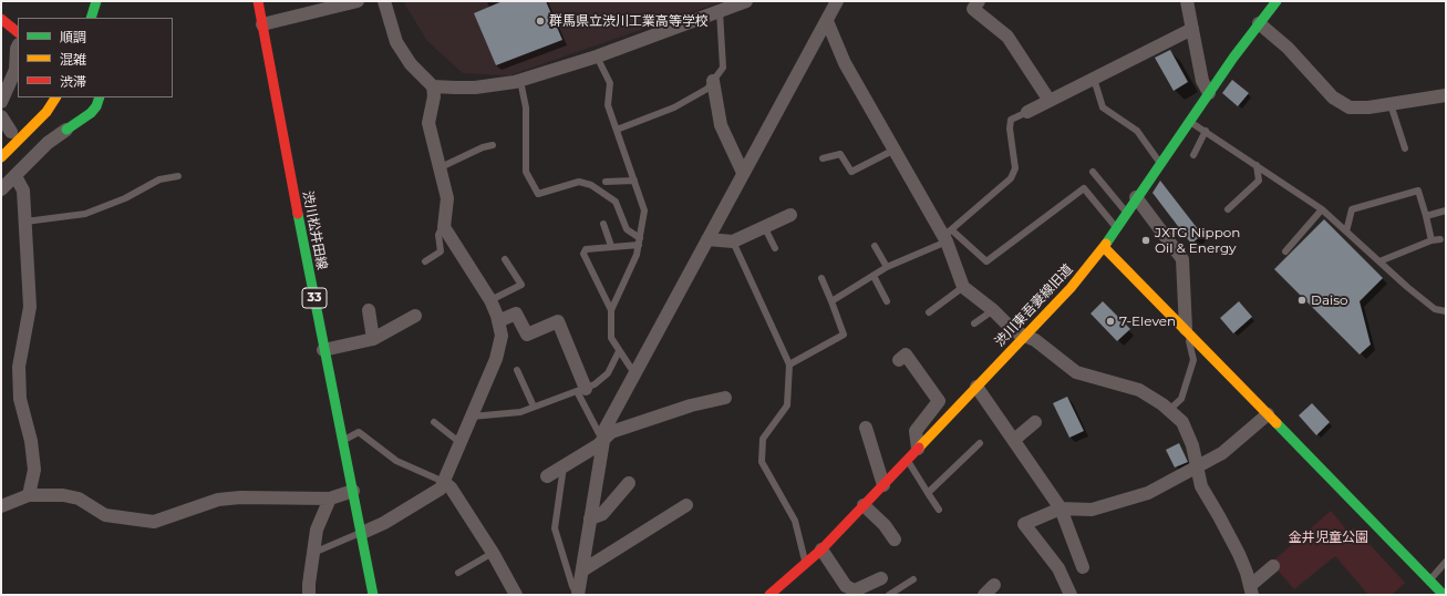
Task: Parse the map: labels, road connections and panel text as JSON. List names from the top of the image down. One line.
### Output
{"streets":{"main road":["渋川松井田線","33","渋川東吾妻線旧道"]},"parks":["金井児童公園"],"places":["群馬県立渋川工業高等学校","JXTG Nippon Oil & Energy","Daiso","7-Eleven"],"legend":["順調","混雑","渋滞"]}
